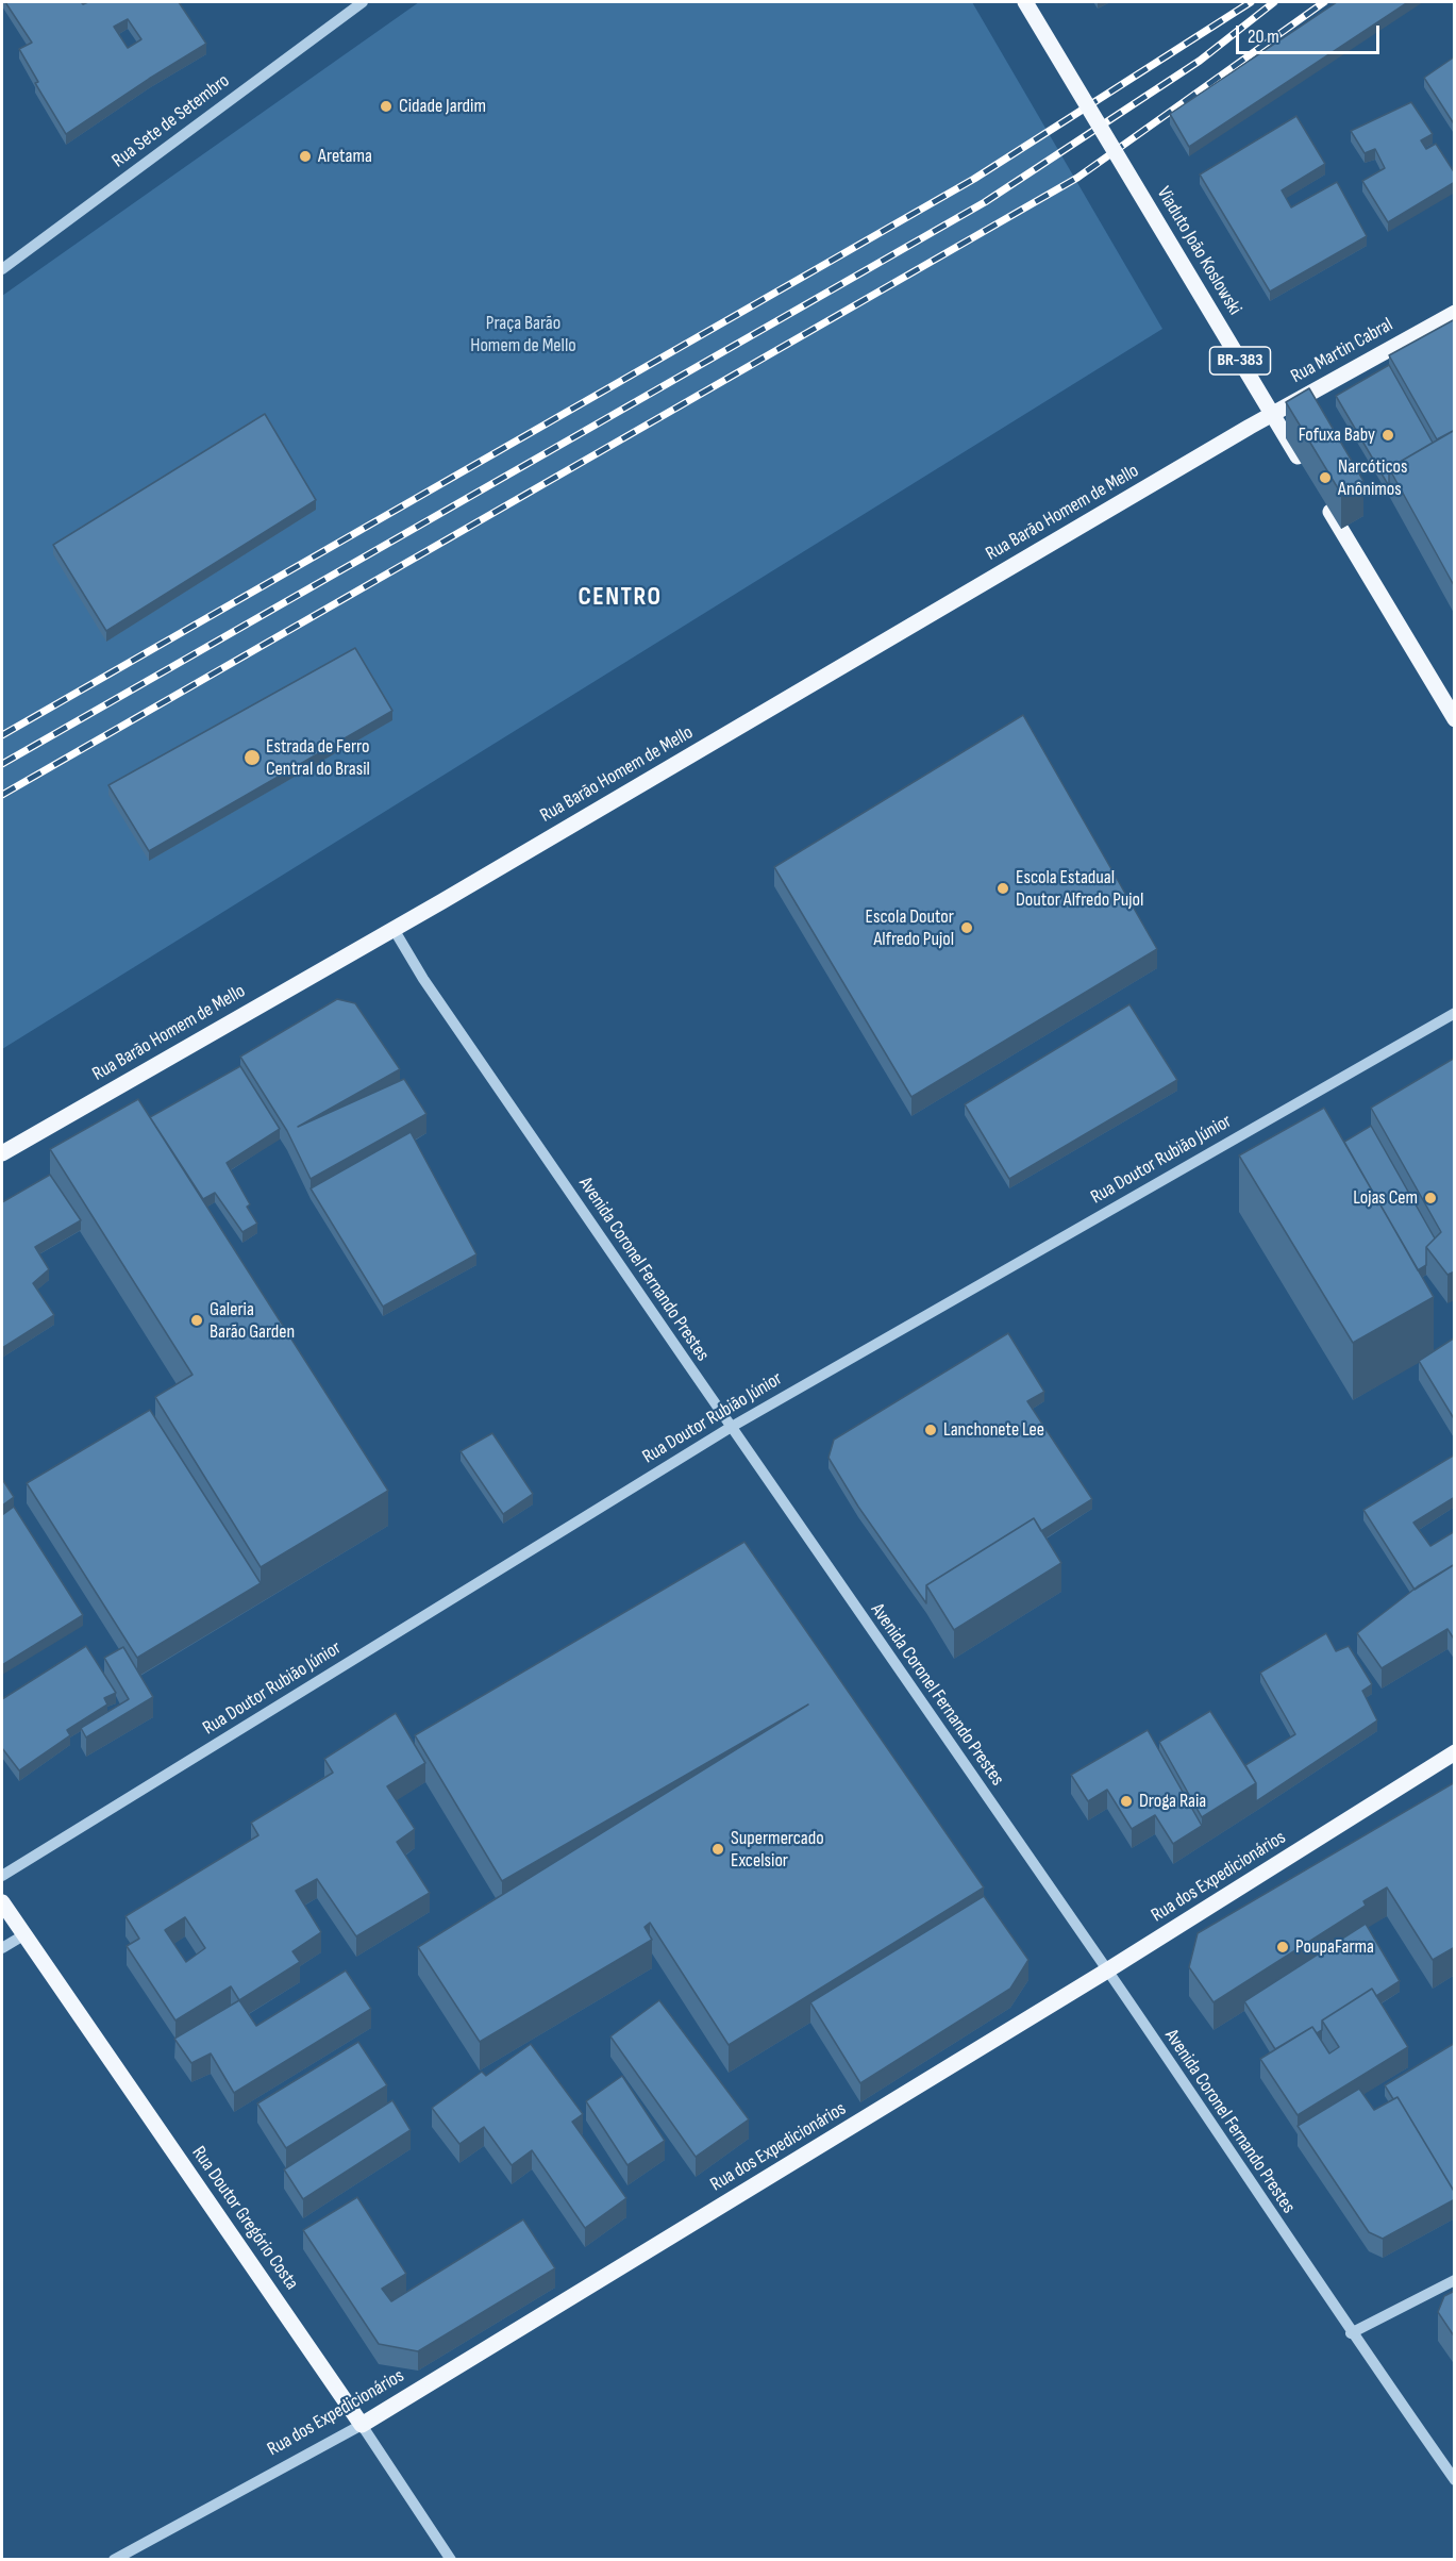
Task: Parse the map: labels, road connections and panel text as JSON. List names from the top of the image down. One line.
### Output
{"streets":{"main road":["Viaduto João Koslowski","Rua Martin Cabral","BR-383","Rua Barão Homem de Mello","Rua dos Expedicionários","Rua Doutor Gregório Costa"],"street":["Rua Sete de Setembro","Rua Doutor Rubião Júnior","Avenida Coronel Fernando Prestes"]},"crossings":[["Rua Martin Cabral","Rua Barão Homem de Mello"],["Rua Barão Homem de Mello","Avenida Coronel Fernando Prestes"],["Rua Doutor Rubião Júnior","Avenida Coronel Fernando Prestes"],["Avenida Coronel Fernando Prestes","Rua dos Expedicionários"],["Rua dos Expedicionários","Rua Doutor Gregório Costa"]],"districts":["CENTRO"],"parks":["Praça Barão Homem de Mello"],"places":["Cidade Jardim","Aretama","Fofuxa Baby","Narcóticos Anônimos","Estrada de Ferro Central do Brasil","Escola Estadual Doutor Alfredo Pujol","Escola Doutor Alfredo Pujol","Lojas Cem","Galeria Barão Garden","Lanchonete Lee","Droga Raia","Supermercado Excelsior","PoupaFarma"],"scale_bar":"20 m"}
